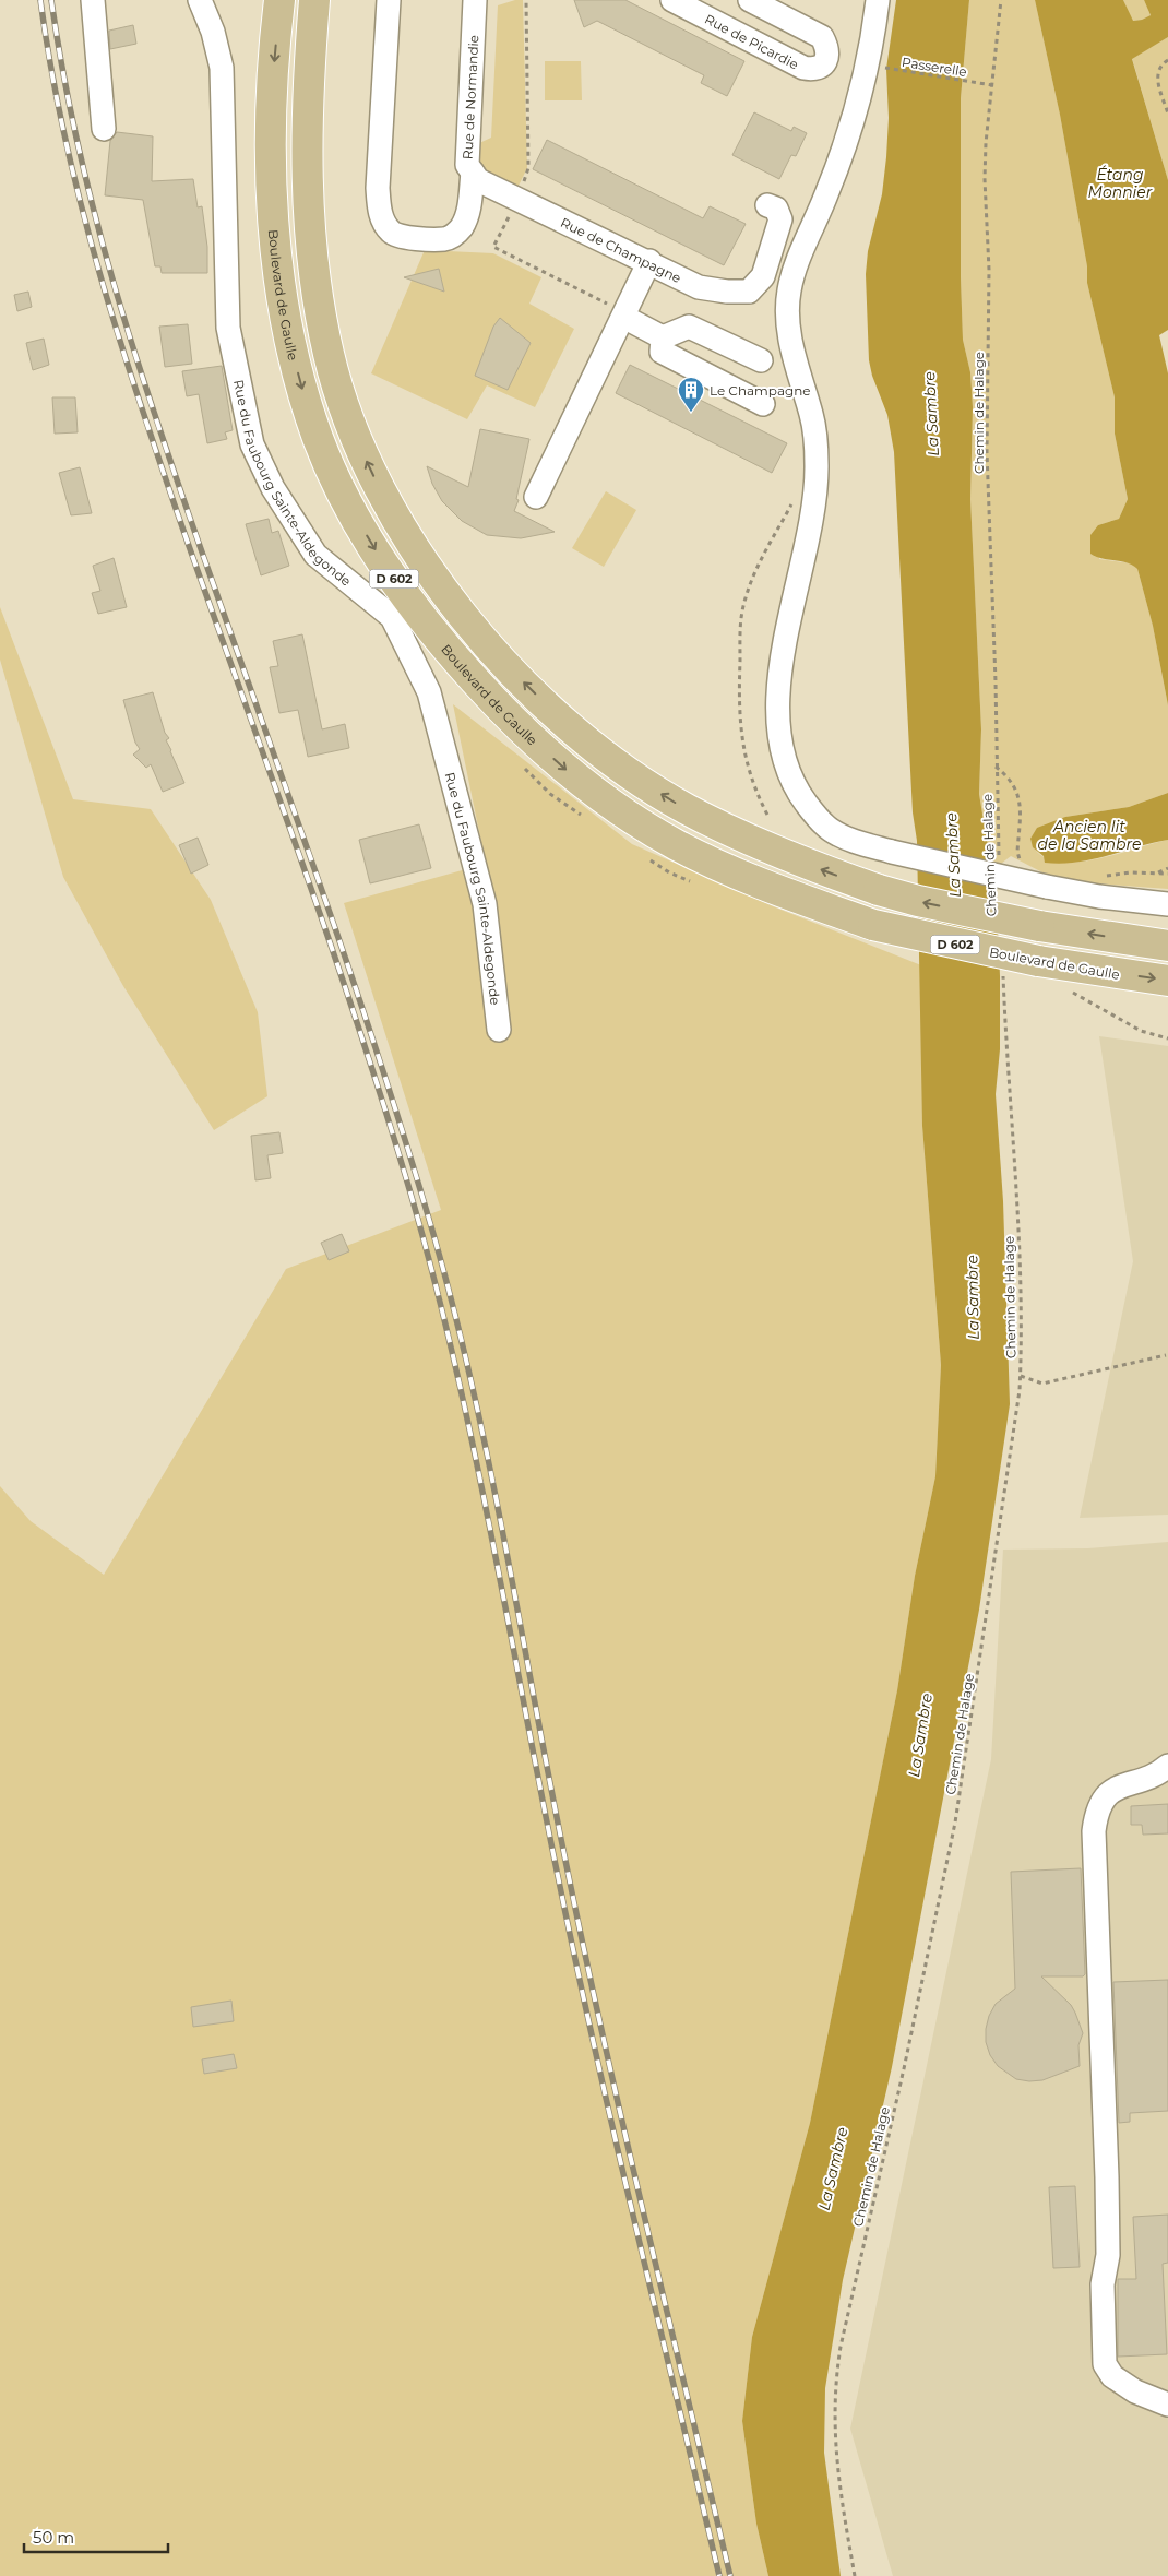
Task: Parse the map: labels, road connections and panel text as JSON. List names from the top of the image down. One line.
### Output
{"streets":{"main road":["Boulevard de Gaulle","D 602"],"street":["Rue de Picardie","Rue de Normandie","Rue de Champagne","Rue du Faubourg Sainte-Aldegonde"],"path":["Passerelle","Chemin de Halage"]},"crossings":[["Passerelle","Chemin de Halage"],["Rue de Normandie","Rue de Champagne"]],"one_way":["Boulevard de Gaulle"],"water":["Étang Monnier","La Sambre","Ancien lit de la Sambre"],"places":{"building":["Le Champagne"]},"scale_bar":"50 m"}
